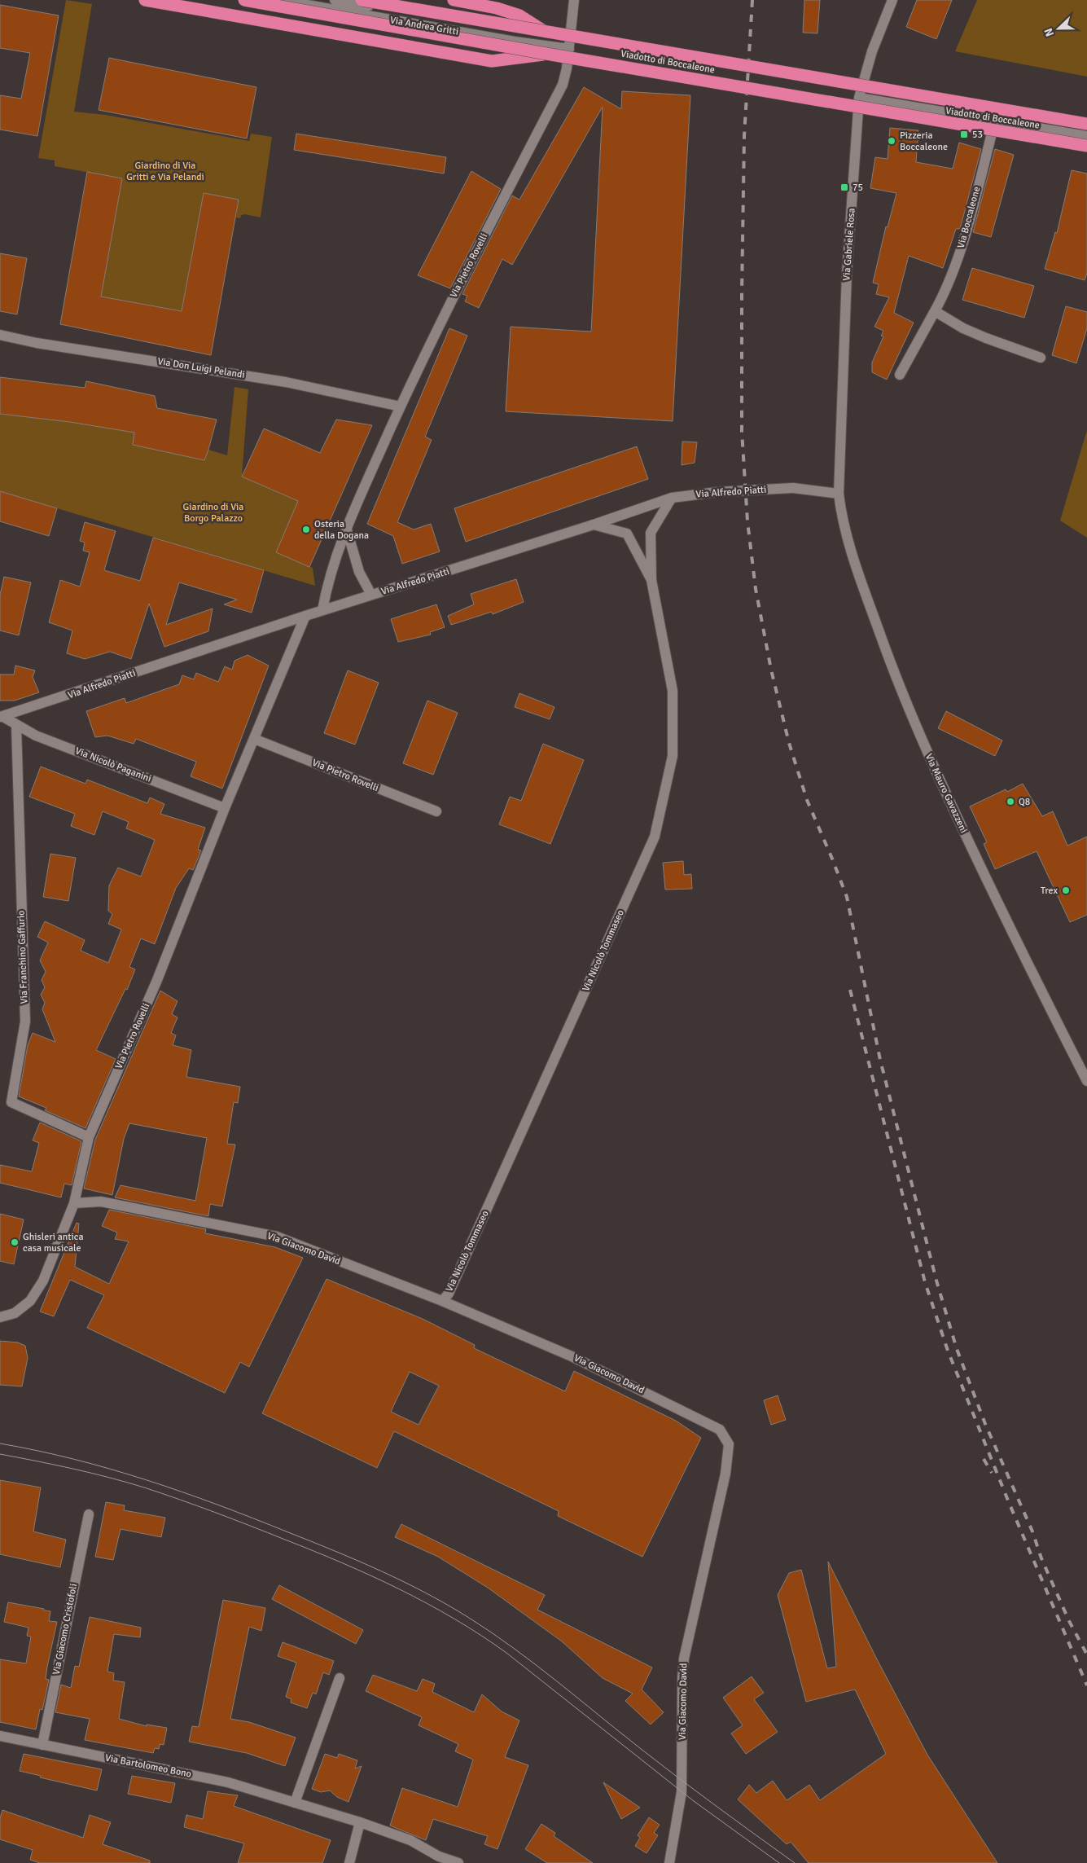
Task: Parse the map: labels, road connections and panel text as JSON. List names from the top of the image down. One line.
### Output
{"streets":{"highway":["Viadotto di Boccaleone"],"street":["Via Andrea Gritti","Via Boccaleone","Via Gabriele Rosa","Via Pietro Rovelli","Via Don Luigi Pelandi","Via Alfredo Piatti","Via Nicolò Paganini","Via Mauro Gavazzeni","Via Nicolò Tommaseo","Via Franchino Gaffurio","Via Giacomo David","Via Giacomo Cristofoli","Via Bartolomeo Bono"]},"crossings":[["Via Andrea Gritti","Via Pietro Rovelli"],["Via Gabriele Rosa","Via Alfredo Piatti"],["Via Gabriele Rosa","Via Mauro Gavazzeni"],["Via Pietro Rovelli","Via Don Luigi Pelandi"],["Via Pietro Rovelli","Via Alfredo Piatti"],["Via Pietro Rovelli","Via Nicolò Paganini"],["Via Pietro Rovelli","Via Franchino Gaffurio"],["Via Pietro Rovelli","Via Giacomo David"],["Via Alfredo Piatti","Via Nicolò Paganini"],["Via Alfredo Piatti","Via Mauro Gavazzeni"],["Via Alfredo Piatti","Via Nicolò Tommaseo"],["Via Nicolò Paganini","Via Franchino Gaffurio"],["Via Nicolò Tommaseo","Via Giacomo David"],["Via Giacomo Cristofoli","Via Bartolomeo Bono"]],"parks":["Giardino di Via Gritti e Via Pelandi","Giardino di Via Borgo Palazzo"],"places":{"transit":["53","75"],"other":["Pizzeria Boccaleone","Osteria della Dogana","Q8","Trex","Ghisleri antica casa musicale"]},"north":"left"}
